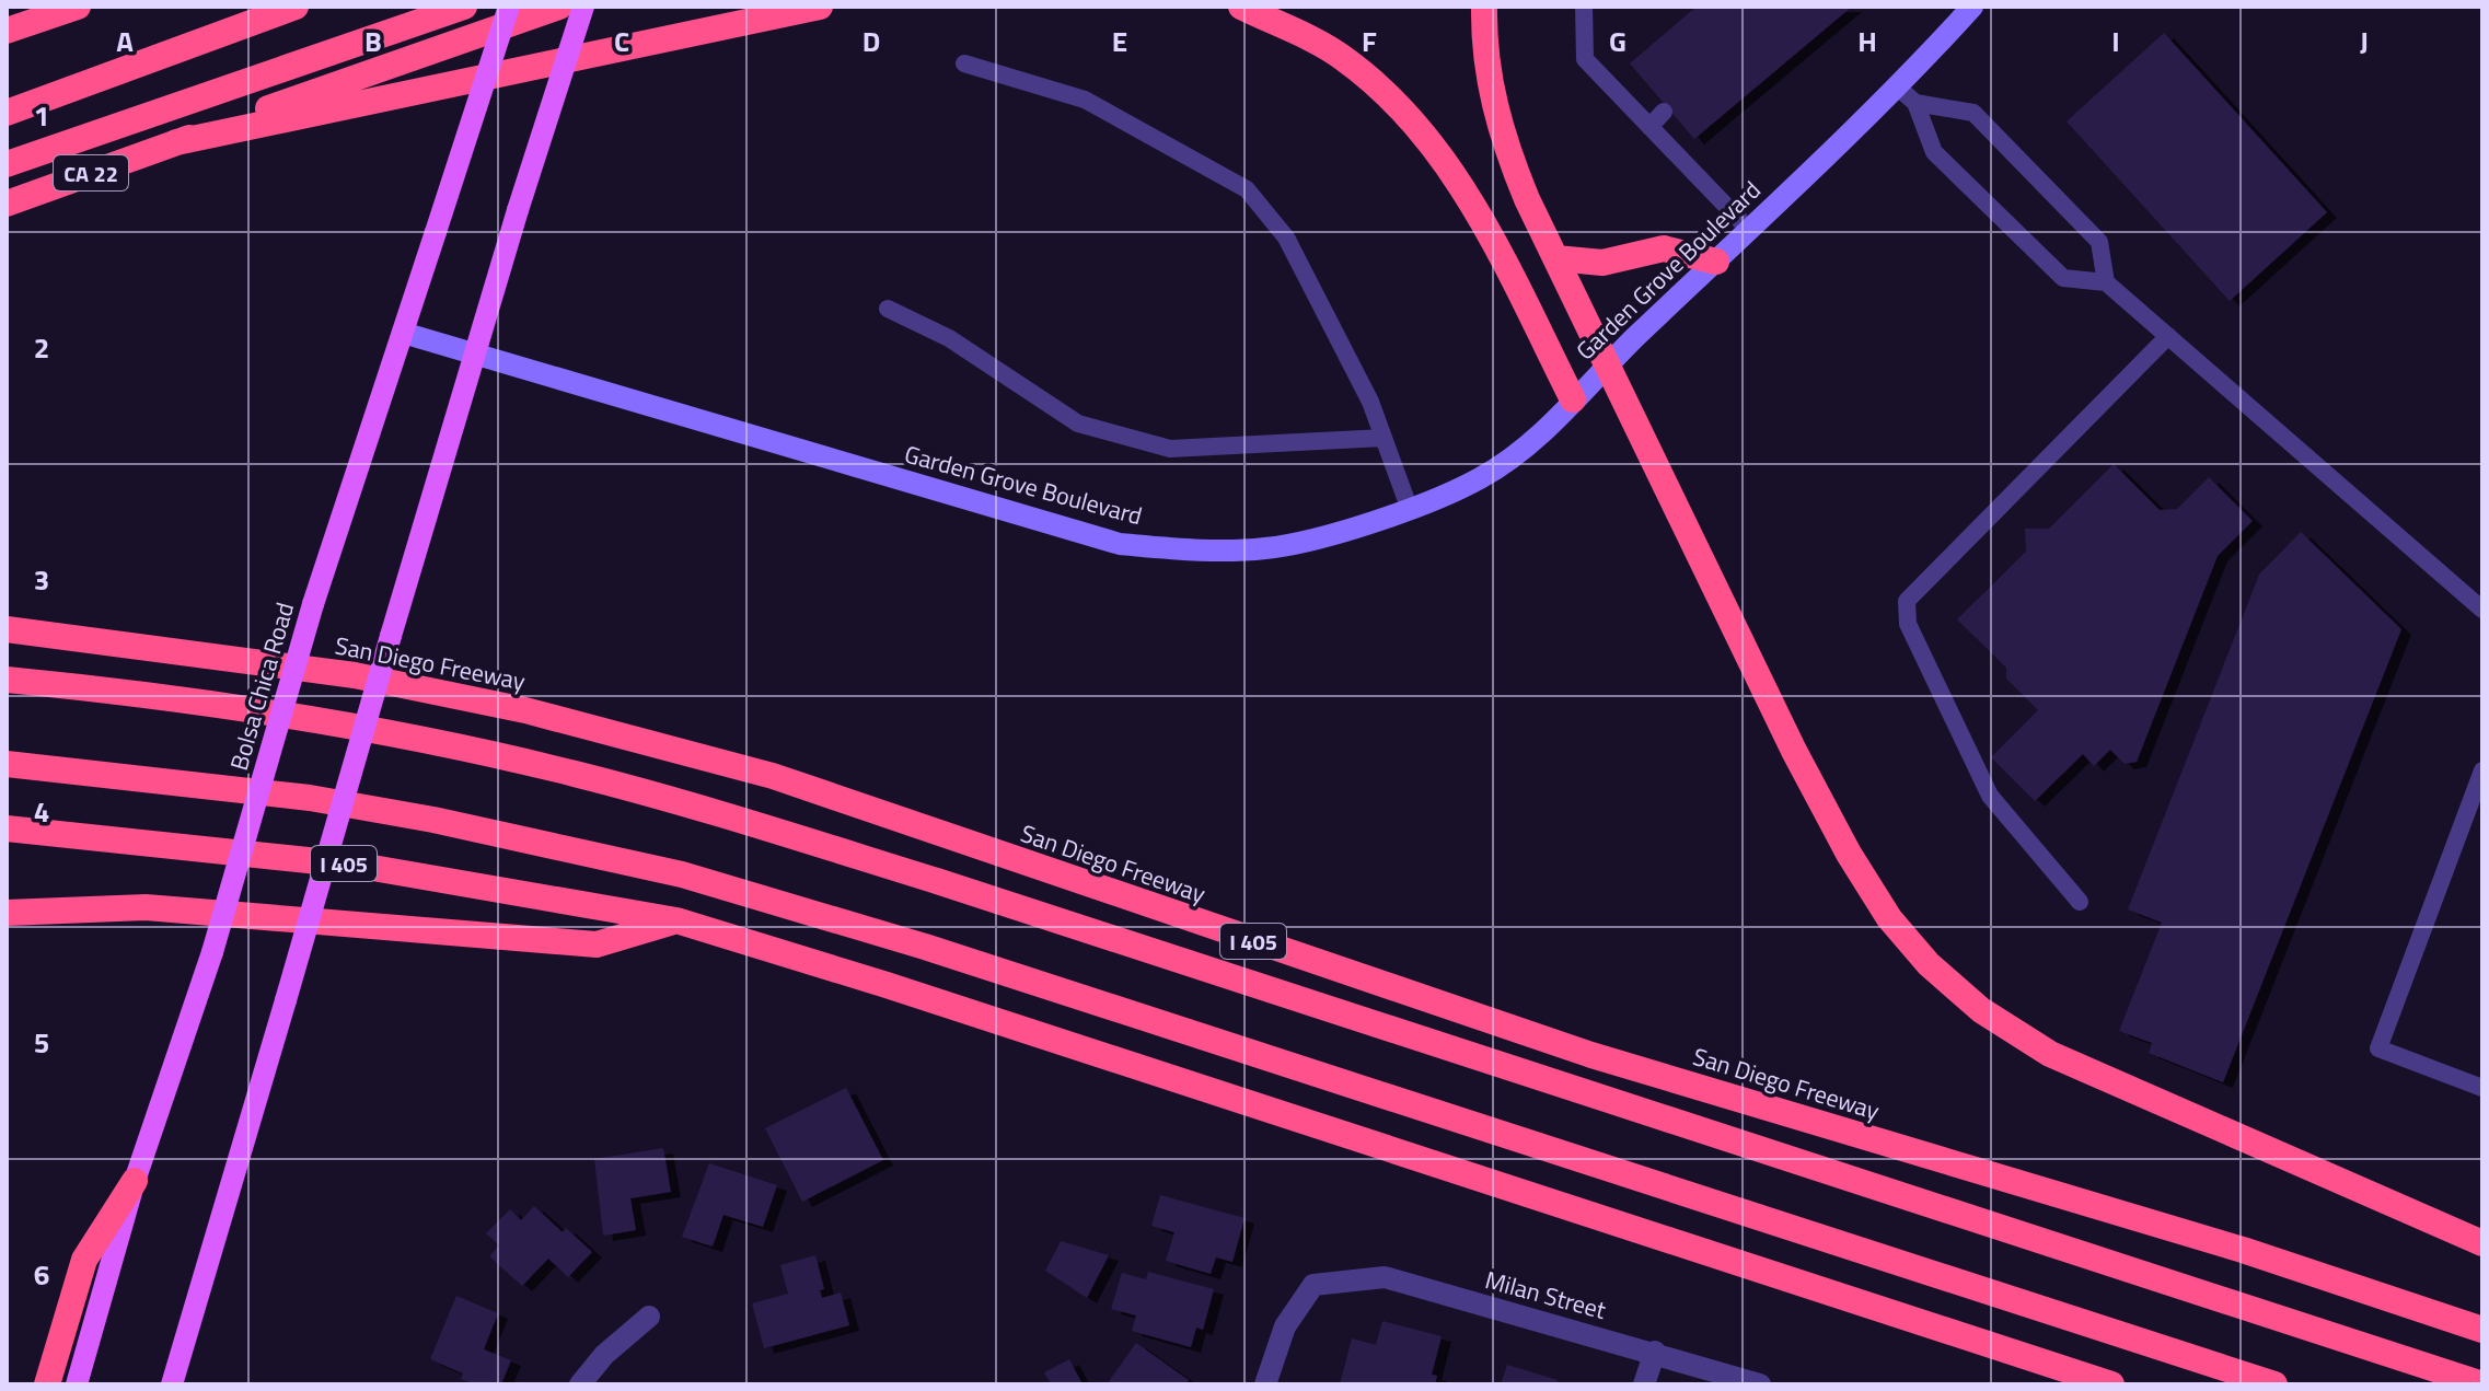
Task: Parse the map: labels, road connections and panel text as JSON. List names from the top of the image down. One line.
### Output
{"streets":{"highway":["CA 22","San Diego Freeway","I 405"],"main road":["Garden Grove Boulevard","Bolsa Chica Road"],"street":["Milan Street"]},"crossings":[["Garden Grove Boulevard","Bolsa Chica Road"]],"grid":{"columns":["A","B","C","D","E","F","G","H","I","J"],"rows":["1","2","3","4","5","6"]}}
